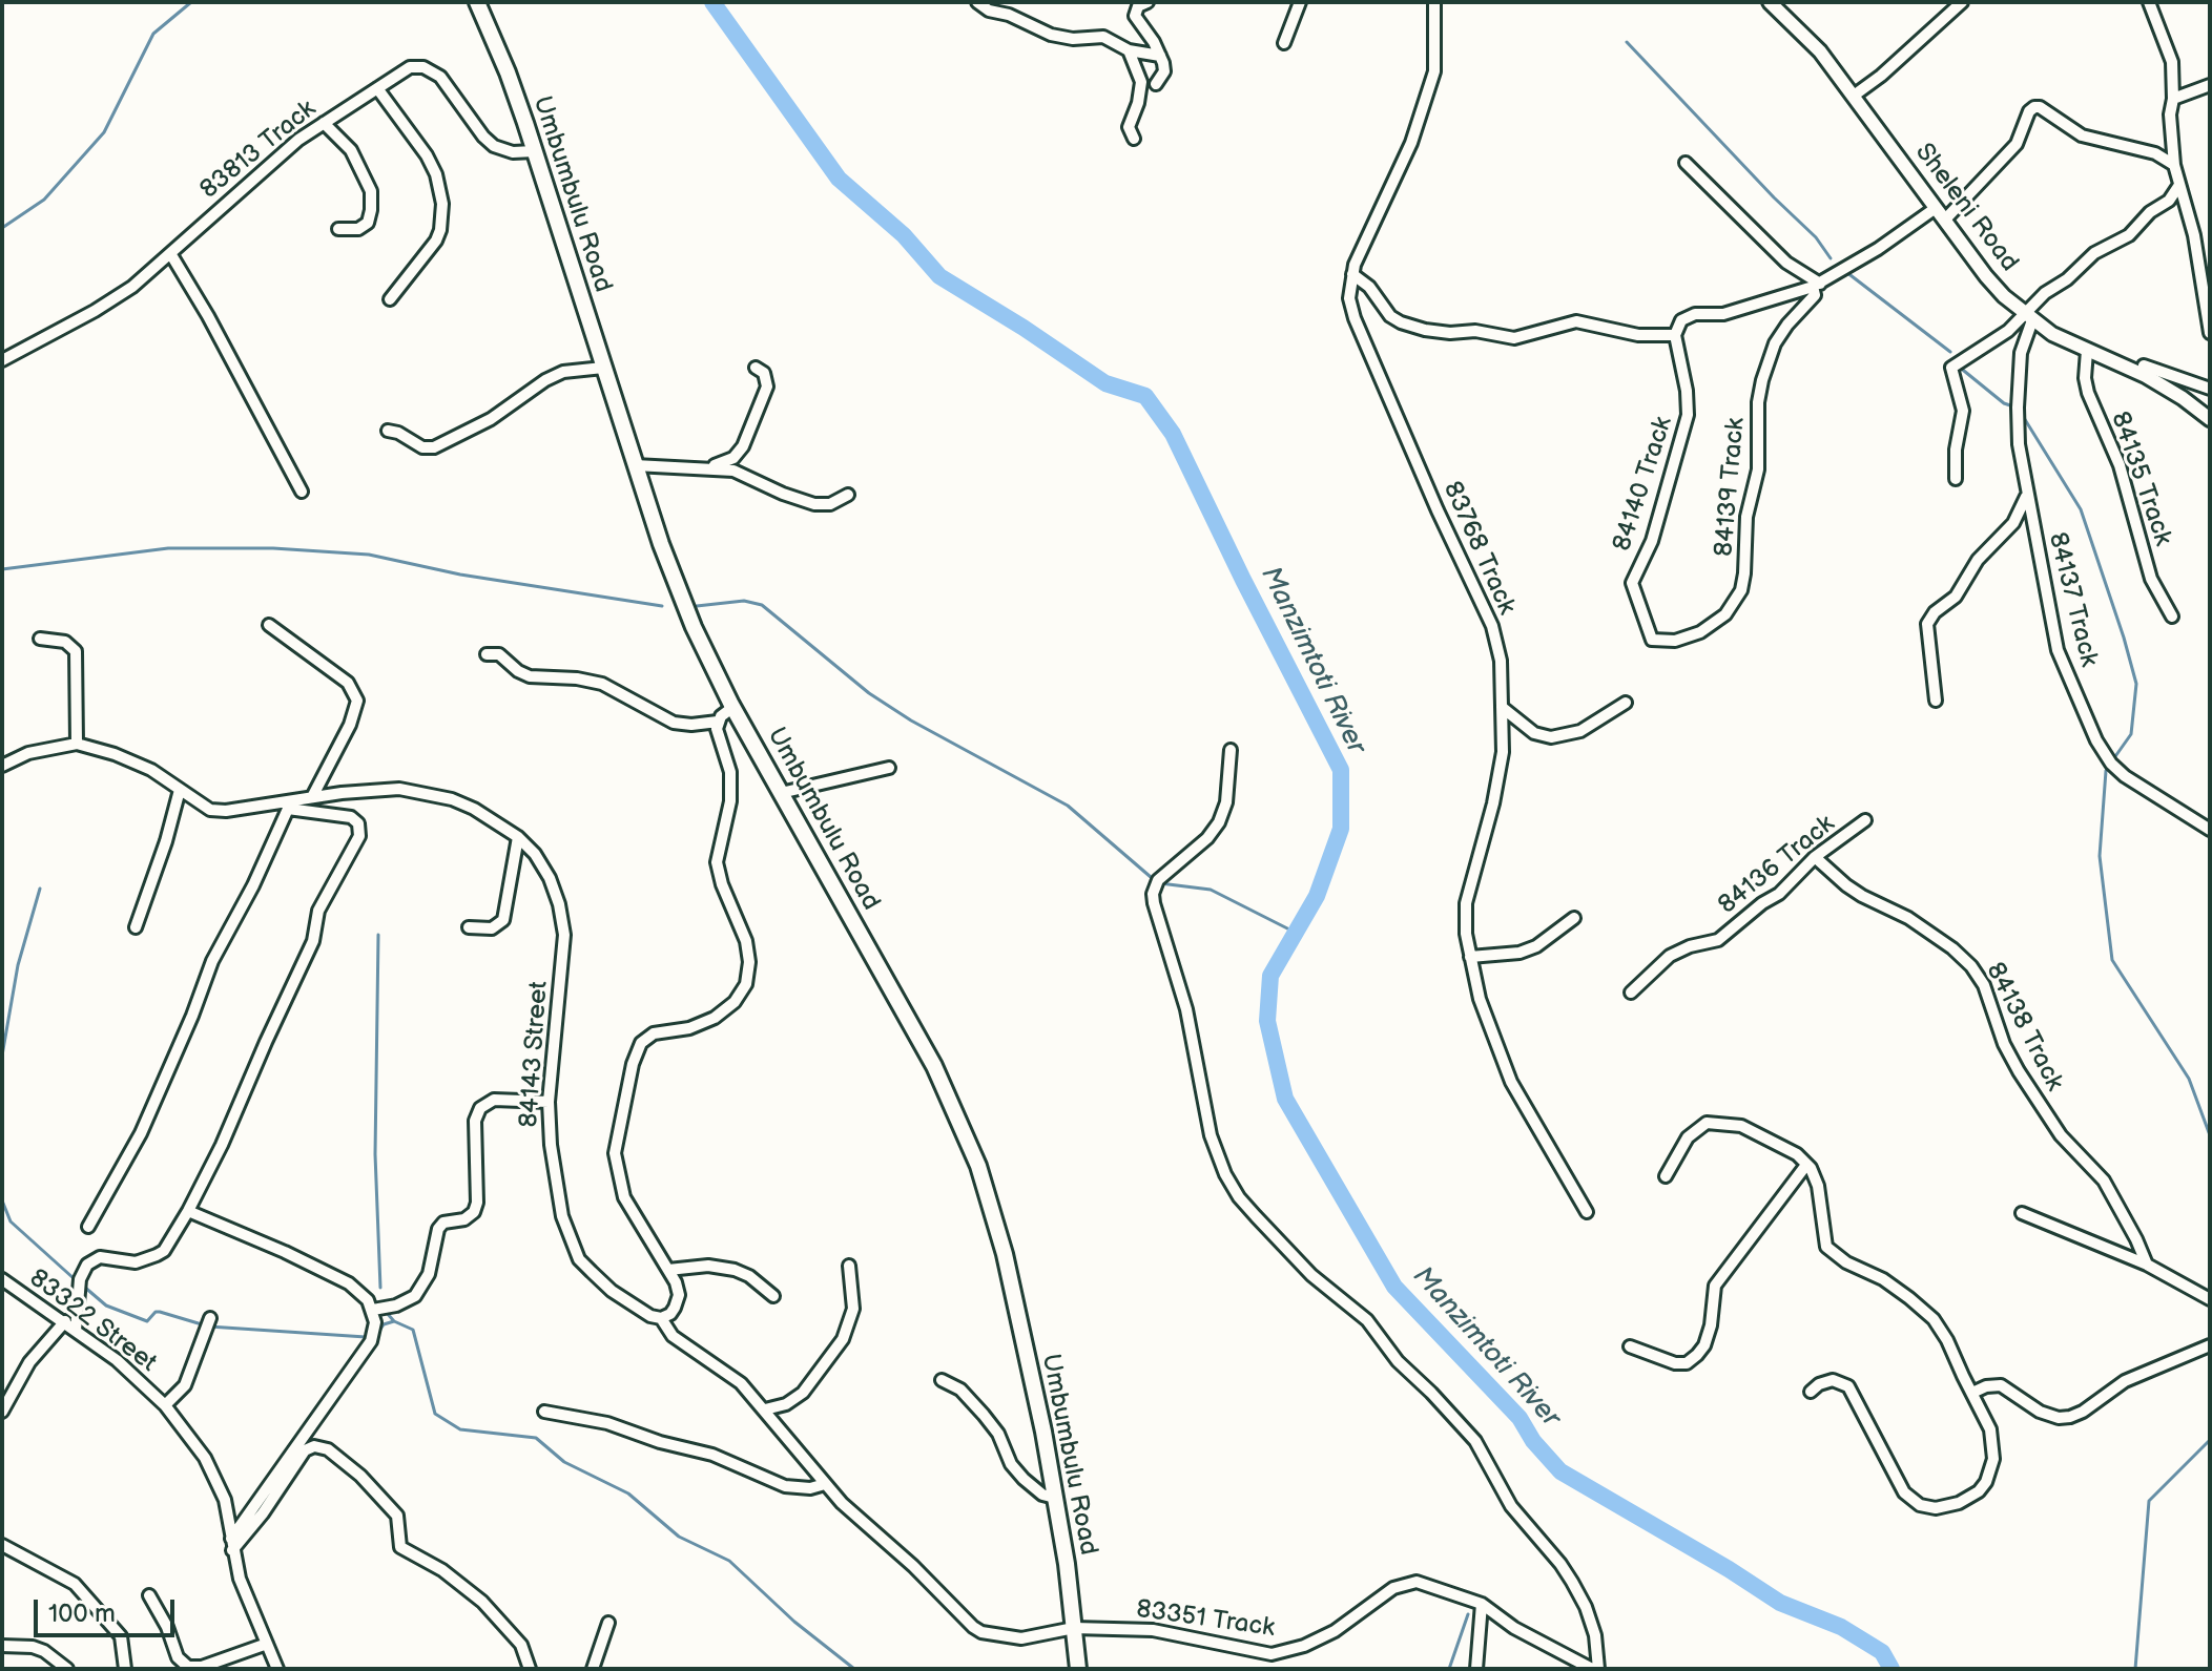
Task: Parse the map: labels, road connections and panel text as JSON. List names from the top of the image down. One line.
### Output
{"streets":{"main road":["Umbumbulu Road"],"street":["83813 Track","Sheleni Road","84135 Track","84140 Track","84139 Track","83768 Track","84137 Track","84136 Track","84138 Track","84143 Street","83322 Street","83351 Track"]},"crossings":[["83813 Track","Umbumbulu Road"],["Umbumbulu Road","83351 Track"],["Sheleni Road","84135 Track"],["Sheleni Road","84137 Track"],["84140 Track","84139 Track"],["84136 Track","84138 Track"],["84143 Street","83351 Track"]],"water":["Manzimtoti River"],"scale_bar":"100 m"}
